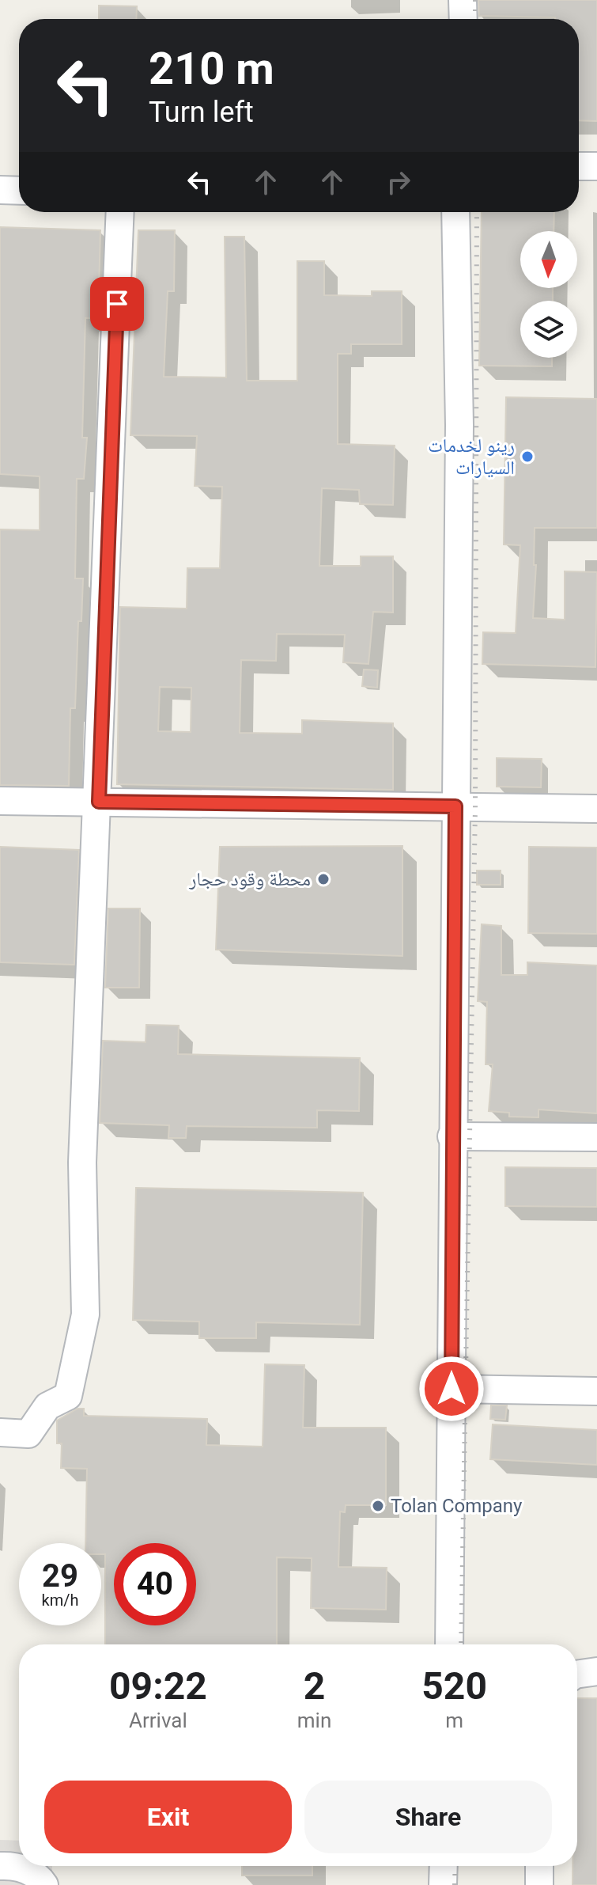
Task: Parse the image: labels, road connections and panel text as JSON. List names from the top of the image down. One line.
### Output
{"places":["رينو لخدمات السيارات","محطة وقود حجار","Tolan Company"],"north":"bottom","page":{"turn":["210 m","Turn left"],"speed":"29 km/h","limit":"40","eta":["09:22","Arrival","2","min","520","m"],"buttons":["Exit","Share"]}}
